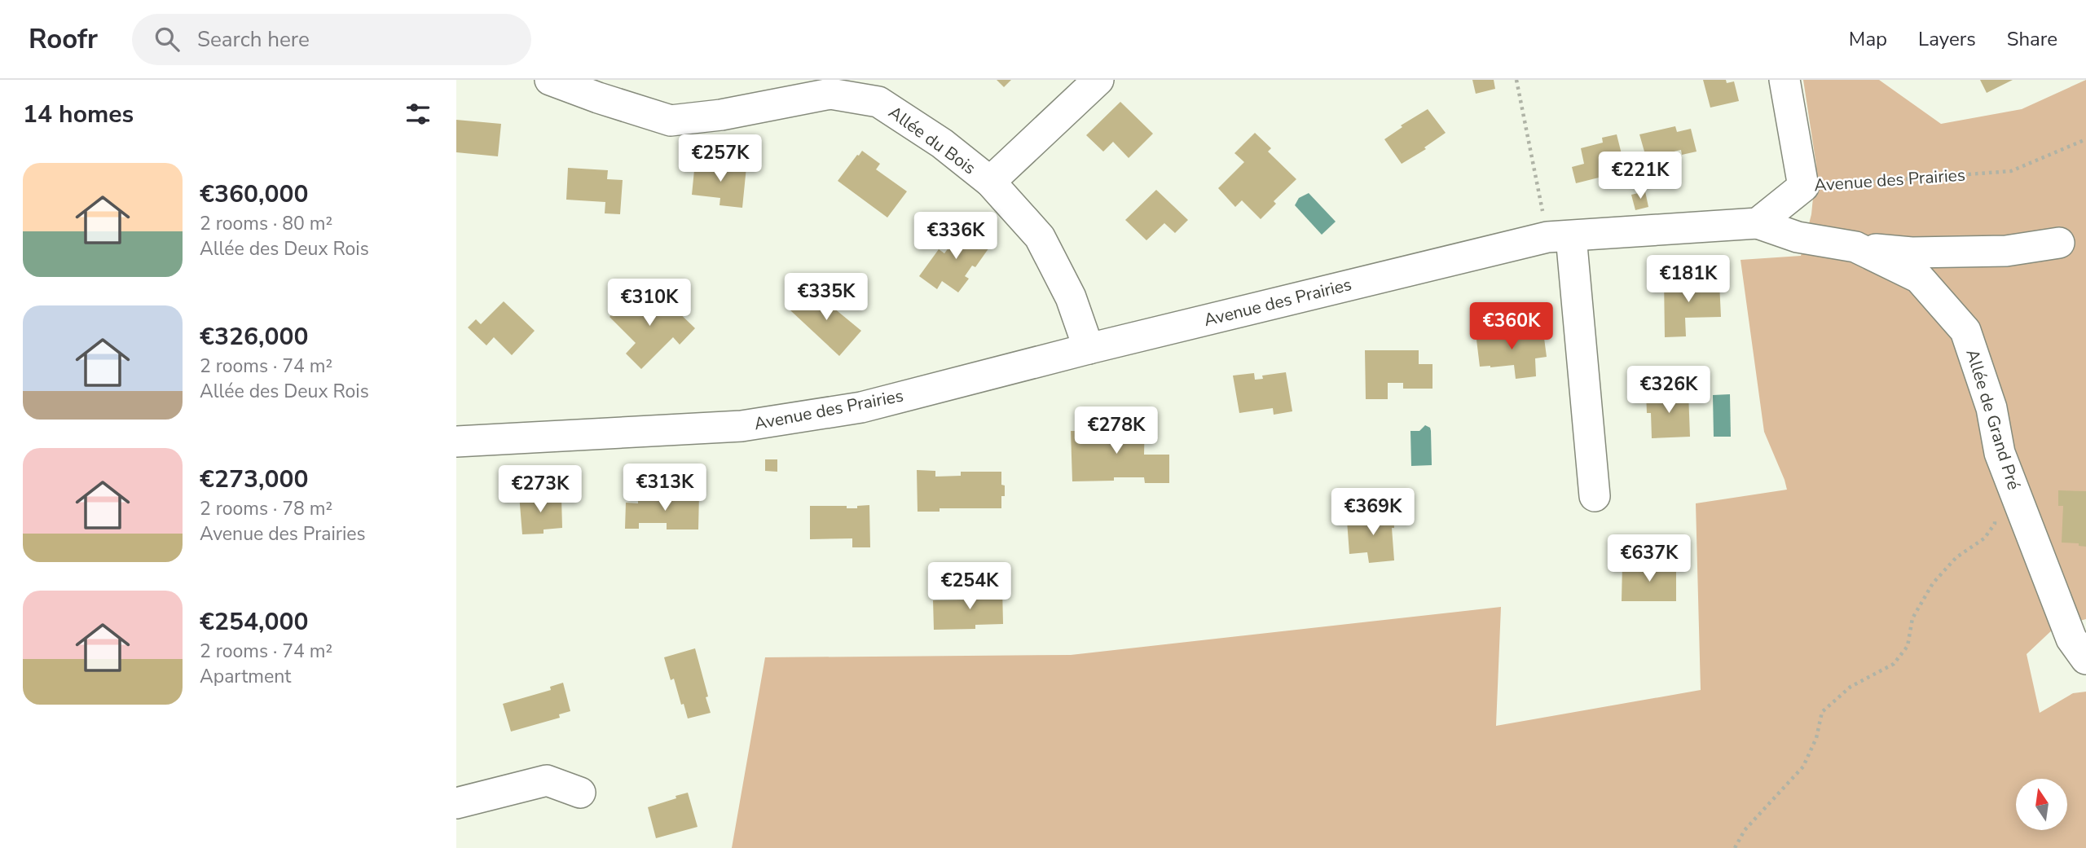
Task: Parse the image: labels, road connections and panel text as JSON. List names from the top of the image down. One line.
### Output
{"streets":{"street":["Allée du Bois","Avenue des Prairies","Allée de Grand Pré"]},"crossings":[["Allée du Bois","Avenue des Prairies"],["Avenue des Prairies","Allée de Grand Pré"]],"north":"top","page":{"header":"Roofr","search":"Search here","nav":["Map","Layers","Share"],"heading":"14 homes","price":["€257K","€221K","€336K","€181K","€335K","€310K","€360K","€326K","€278K","€313K","€273K","€369K","€637K","€254K"],"list":[{"name":"€360,000","note":"2 rooms · 80 m² · Allée des Deux Rois"},{"name":"€326,000","note":"2 rooms · 74 m² · Allée des Deux Rois"},{"name":"€273,000","note":"2 rooms · 78 m² · Avenue des Prairies"},{"name":"€254,000","note":"2 rooms · 74 m² · Apartment"}]}}
